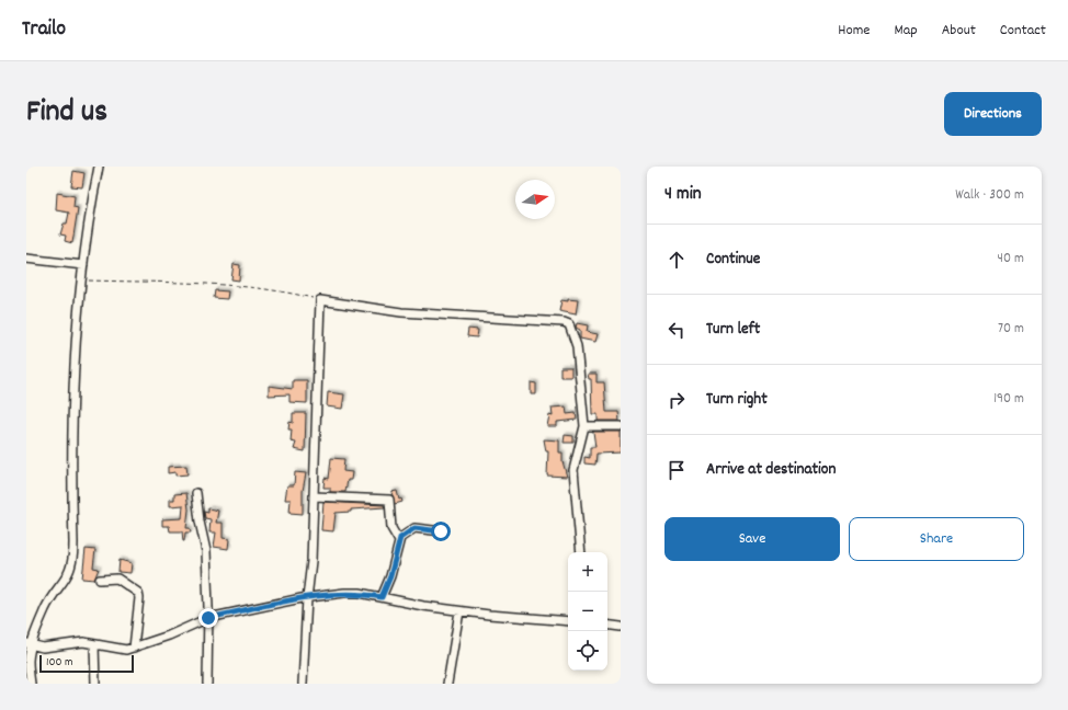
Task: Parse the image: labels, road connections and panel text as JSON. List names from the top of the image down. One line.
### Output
{"scale_bar":"100 m","north":"right","page":{"header":"Trailo","nav":["Home","Map","About","Contact"],"title":"Find us","buttons":["Directions",["Save","Share"]],"heading":["4 min","Walk · 300 m"],"list":[["Continue","40 m"],["Turn left","70 m"],["Turn right","190 m"],"Arrive at destination"],"map_buttons":["+","−"],"scale":"100 m"}}
